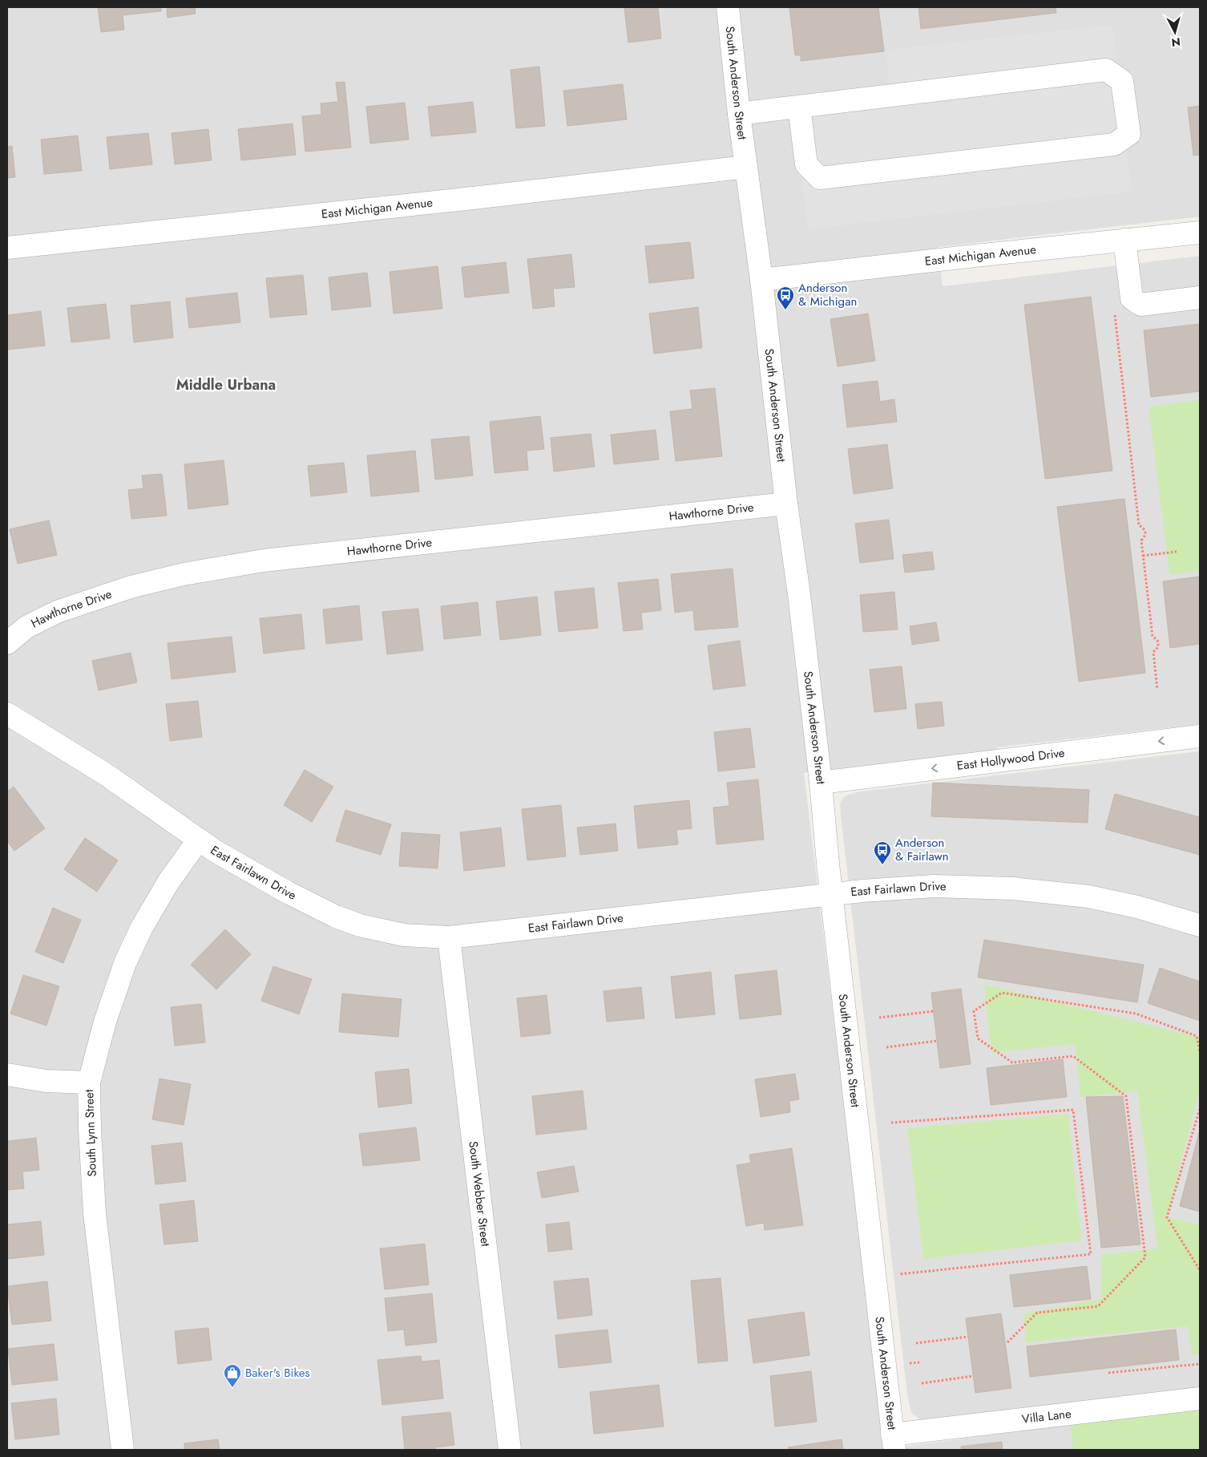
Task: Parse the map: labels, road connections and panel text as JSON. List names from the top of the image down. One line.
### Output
{"streets":{"street":["South Anderson Street","East Michigan Avenue","Hawthorne Drive","East Hollywood Drive","East Fairlawn Drive","South Lynn Street","South Webber Street","Villa Lane"]},"crossings":[["South Anderson Street","East Michigan Avenue"],["South Anderson Street","Hawthorne Drive"],["South Anderson Street","East Hollywood Drive"],["South Anderson Street","East Fairlawn Drive"],["South Anderson Street","Villa Lane"],["East Fairlawn Drive","South Lynn Street"],["East Fairlawn Drive","South Webber Street"]],"one_way":["East Hollywood Drive"],"districts":["Middle Urbana"],"places":{"bus stop":["Anderson & Michigan","Anderson & Fairlawn"],"shop":["Baker's Bikes"]},"north":"bottom"}
